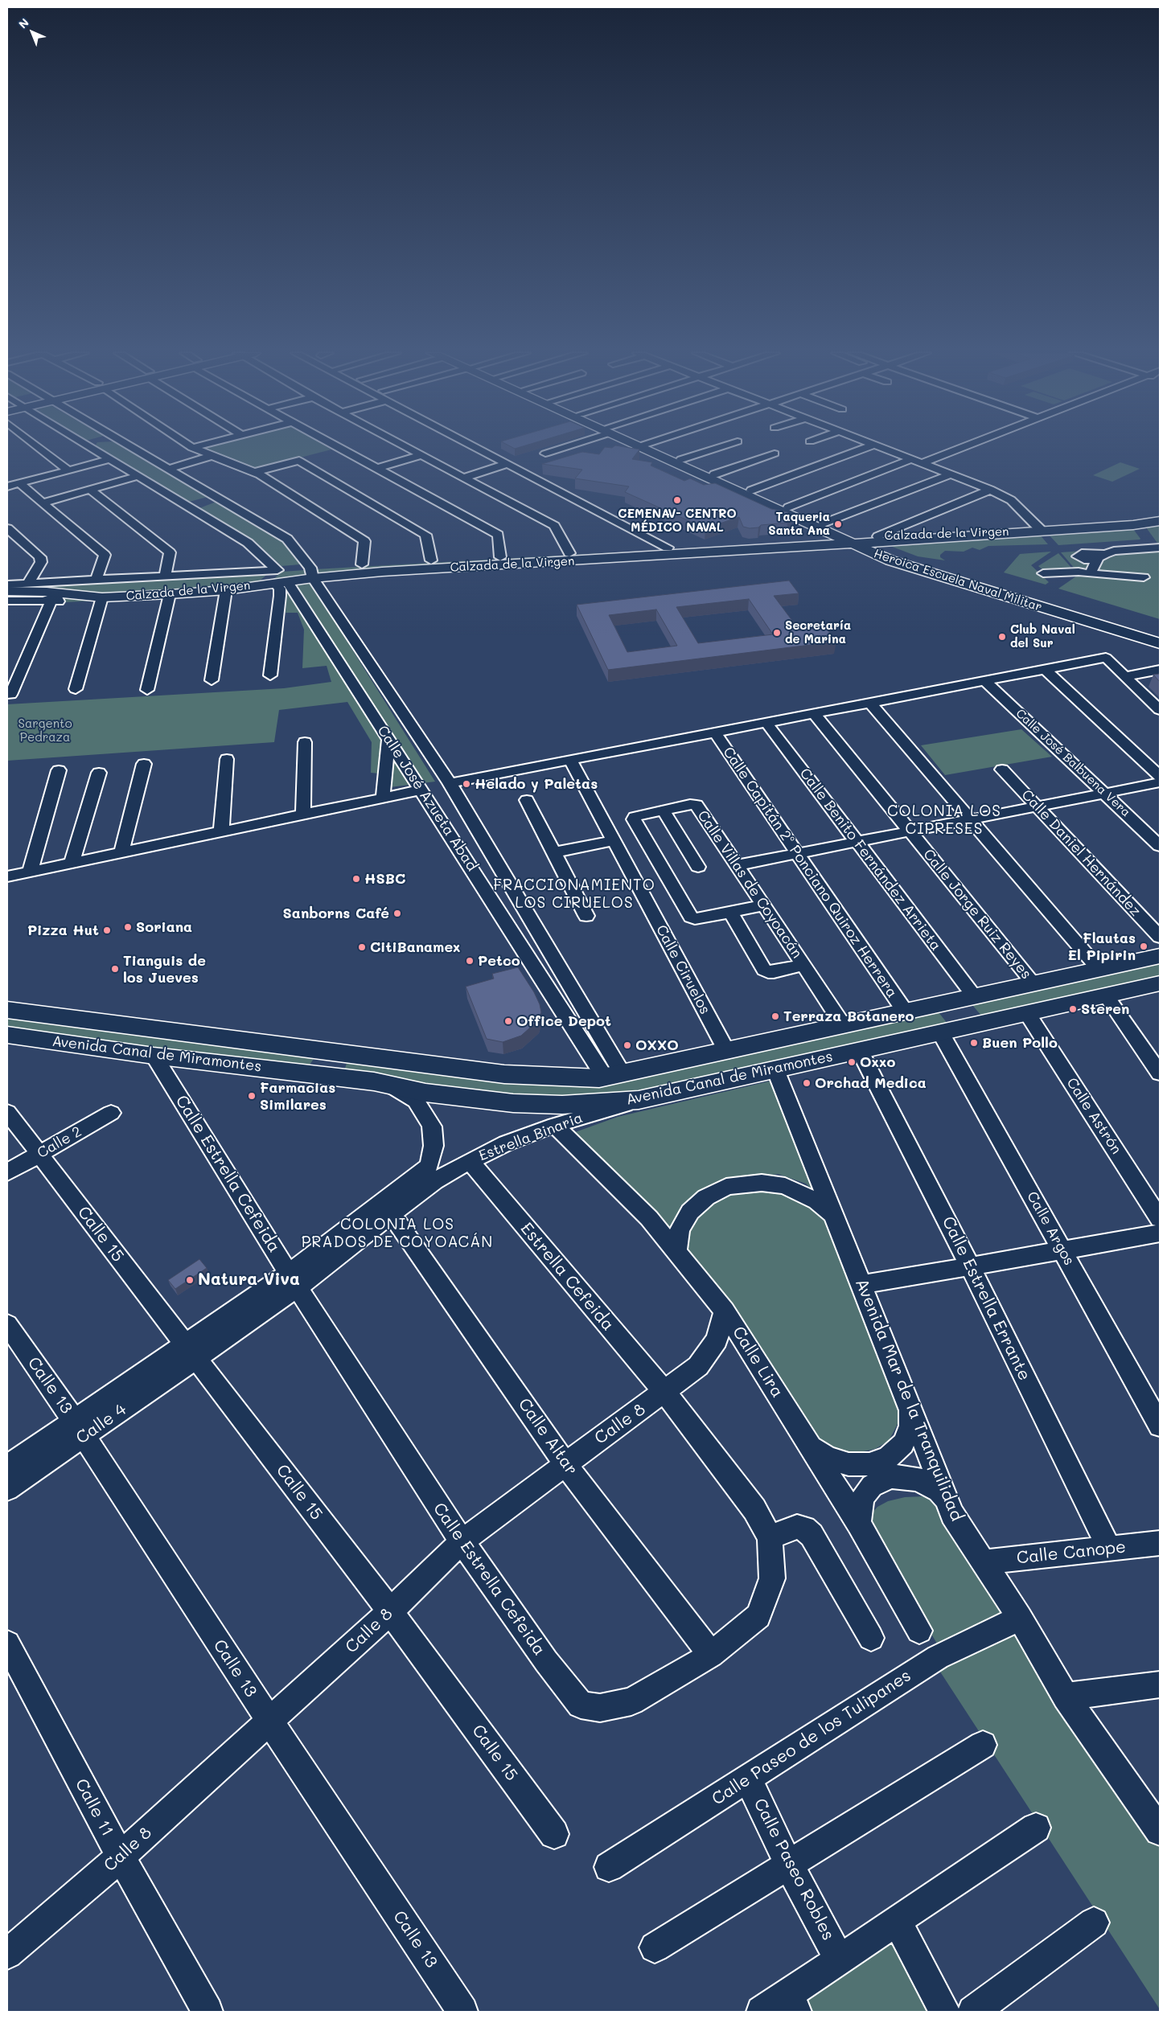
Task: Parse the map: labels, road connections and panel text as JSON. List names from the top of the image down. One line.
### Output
{"streets":{"main road":["Calzada de la Virgen","Heroica Escuela Naval Militar","Avenida Canal de Miramontes"],"street":["Calle José Balbuena Vera","Calle José Azueta Abad","Calle Daniel Hernández","Calle Benito Fernández Arrieta","Calle Capitán 2º Ponciano Quiroz Herrera","Calle Villas de Coyoacán","Calle Jorge Ruiz Reyes","Calle Ciruelos","Calle Astrón","Estrella Binaria","Calle 2","Calle Estrella Cefeida","Calle Argos","Calle 15","Estrella Cefeida","Calle Estrella Errante","Calle Lira","Calle 13","Avenida Mar de la Tranquilidad","Calle 4","Calle 8","Calle Altar","Calle Canope","Calle Paseo de los Tulipanes","Calle 11","Calle Paseo Robles"]},"crossings":[["Calzada de la Virgen","Heroica Escuela Naval Militar"],["Calzada de la Virgen","Calle José Azueta Abad"],["Calle José Azueta Abad","Avenida Canal de Miramontes"],["Calle Benito Fernández Arrieta","Avenida Canal de Miramontes"],["Calle Capitán 2º Ponciano Quiroz Herrera","Avenida Canal de Miramontes"],["Calle Villas de Coyoacán","Avenida Canal de Miramontes"],["Calle Jorge Ruiz Reyes","Avenida Canal de Miramontes"],["Calle Ciruelos","Avenida Canal de Miramontes"],["Avenida Canal de Miramontes","Calle Astrón"],["Avenida Canal de Miramontes","Estrella Binaria"],["Avenida Canal de Miramontes","Calle Estrella Cefeida"],["Avenida Canal de Miramontes","Calle Argos"],["Avenida Canal de Miramontes","Calle Estrella Errante"],["Avenida Canal de Miramontes","Avenida Mar de la Tranquilidad"],["Estrella Binaria","Calle Estrella Cefeida"],["Estrella Binaria","Calle 15"],["Estrella Binaria","Estrella Cefeida"],["Estrella Binaria","Calle Lira"],["Estrella Binaria","Calle 4"],["Estrella Binaria","Calle Altar"],["Calle 2","Calle 15"],["Calle Estrella Cefeida","Estrella Cefeida"],["Calle Estrella Cefeida","Calle 8"],["Calle Estrella Cefeida","Calle Altar"],["Calle 15","Calle 4"],["Calle 15","Calle 8"],["Estrella Cefeida","Calle 8"],["Calle Estrella Errante","Calle Canope"],["Calle Lira","Calle 8"],["Calle 13","Calle 4"],["Calle 13","Calle 8"],["Avenida Mar de la Tranquilidad","Calle Canope"],["Avenida Mar de la Tranquilidad","Calle Paseo de los Tulipanes"],["Calle 8","Calle Altar"],["Calle 8","Calle 11"],["Calle Paseo de los Tulipanes","Calle Paseo Robles"]],"districts":["COLONIA LOS CIPRESES","FRACCIONAMIENTO LOS CIRUELOS","COLONIA LOS PRADOS DE COYOACÁN"],"parks":["Sargento Pedraza"],"places":["CEMENAV- CENTRO MÉDICO NAVAL","Taqueria Santa Ana","Secretaría de Marina","Club Naval del Sur","Helado y Paletas","HSBC","Sanborns Café","Soriana","Pizza Hut","Flautas El Pipirin","CitiBanamex","Petco","Tianguis de los Jueves","Steren","Terraza Botanero","Office Depot","Buen Pollo","OXXO","Oxxo","Orchad Medica","Farmacias Similares","Natura Viva"],"north":"top left"}
